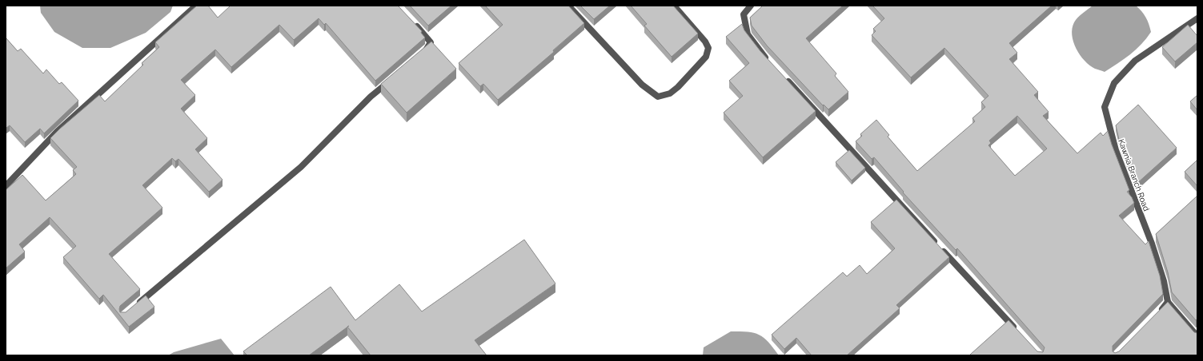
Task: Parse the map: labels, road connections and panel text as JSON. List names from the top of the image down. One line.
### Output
{"streets":{"street":["Kawnia Branch Road"]}}
